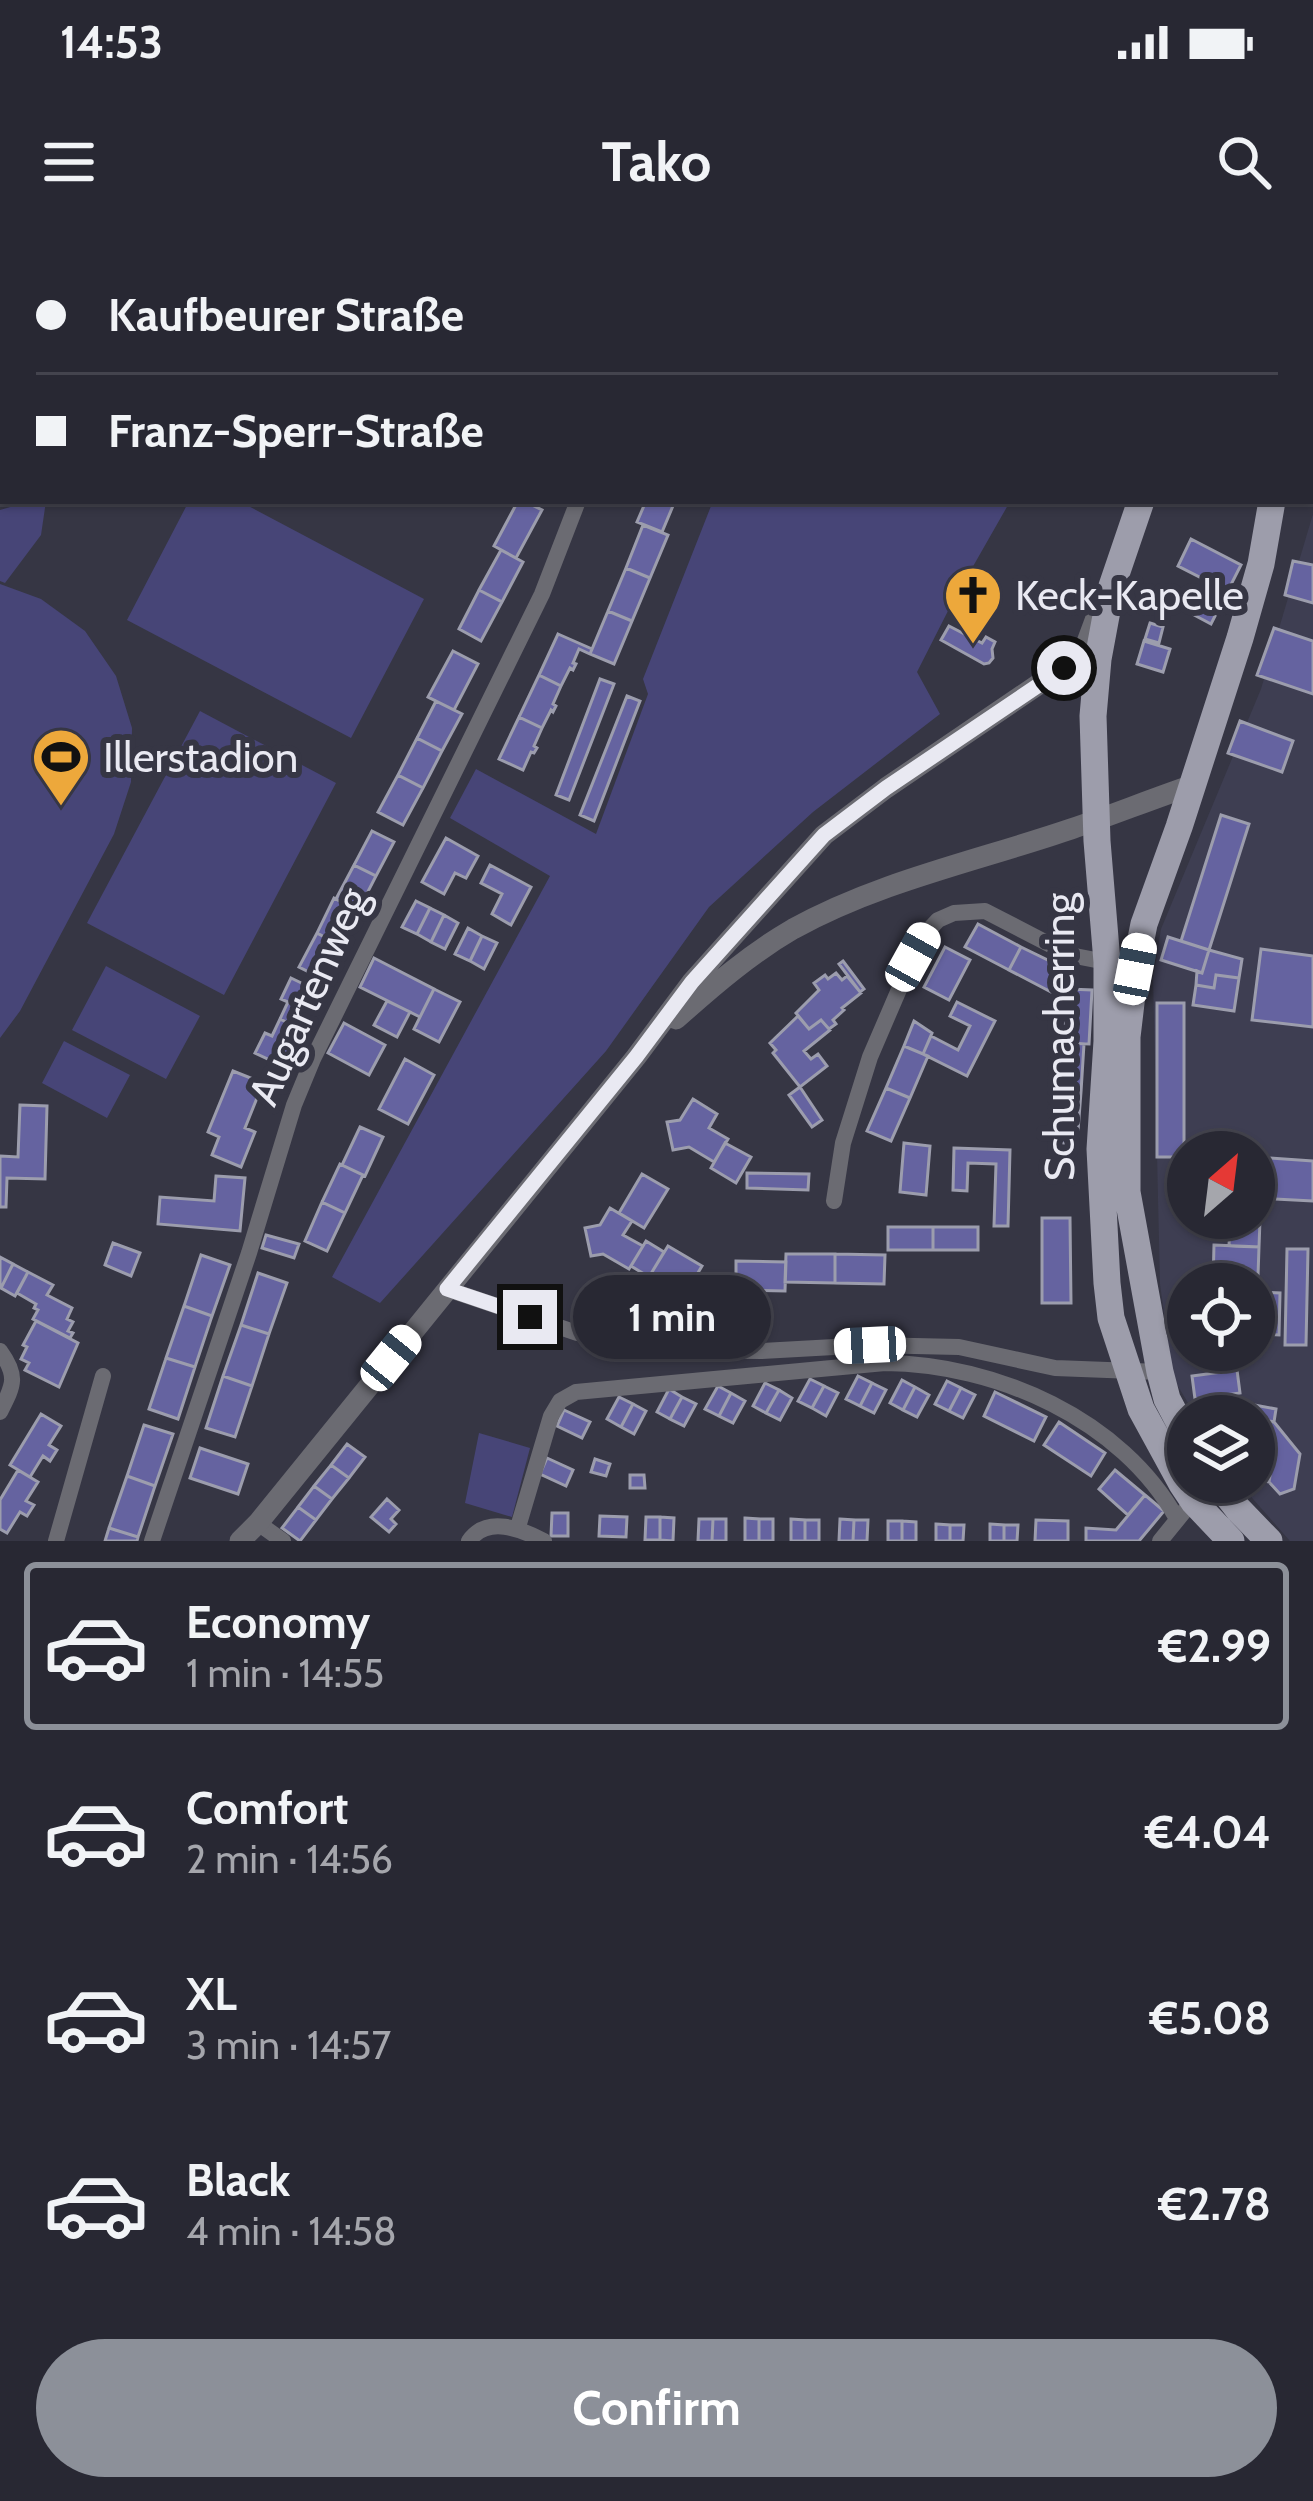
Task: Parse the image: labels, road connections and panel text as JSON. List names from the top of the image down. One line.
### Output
{"streets":{"main road":["Schumacherring"],"street":["Augartenweg"]},"places":{"church":["Keck-Kapelle"],"sports":["Illerstadion"]},"north":"top right","page":{"status":"14:53","header":"Tako","banner":["Kaufbeurer Straße","Franz-Sperr-Straße"],"bubble":"1 min","list":[{"name":"Economy","note":"1 min · 14:55","value":"€2.99"},{"name":"Comfort","note":"2 min · 14:56","value":"€4.04"},{"name":"XL","note":"3 min · 14:57","value":"€5.08"},{"name":"Black","note":"4 min · 14:58","value":"€2.78"}],"buttons":"Confirm"}}
